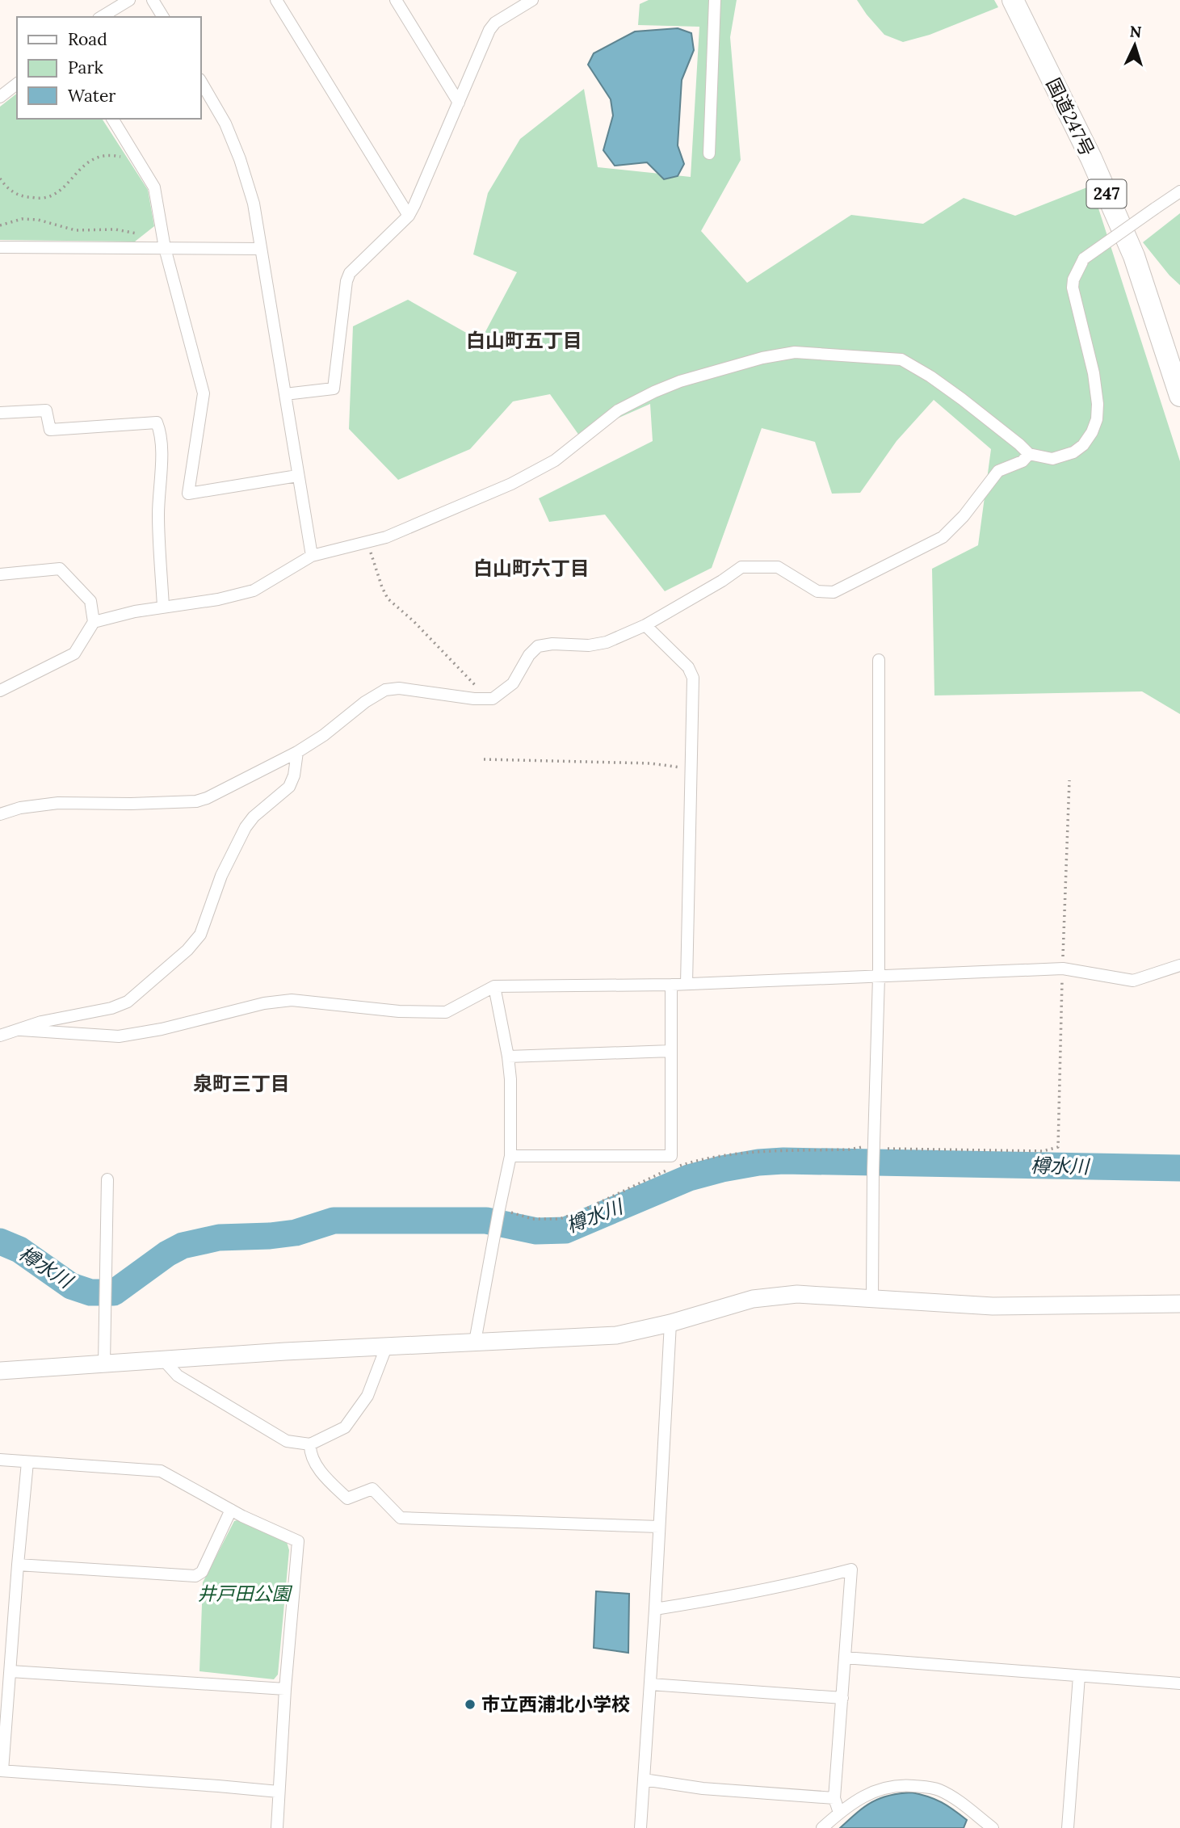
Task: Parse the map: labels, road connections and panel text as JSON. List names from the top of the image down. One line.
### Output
{"streets":{"highway":["国道247号","247"]},"districts":["白山町五丁目","白山町六丁目","泉町三丁目"],"water":["樽水川"],"parks":["井戸田公園"],"places":["市立西浦北小学校"],"legend":["Road","Park","Water"],"north":"top"}
